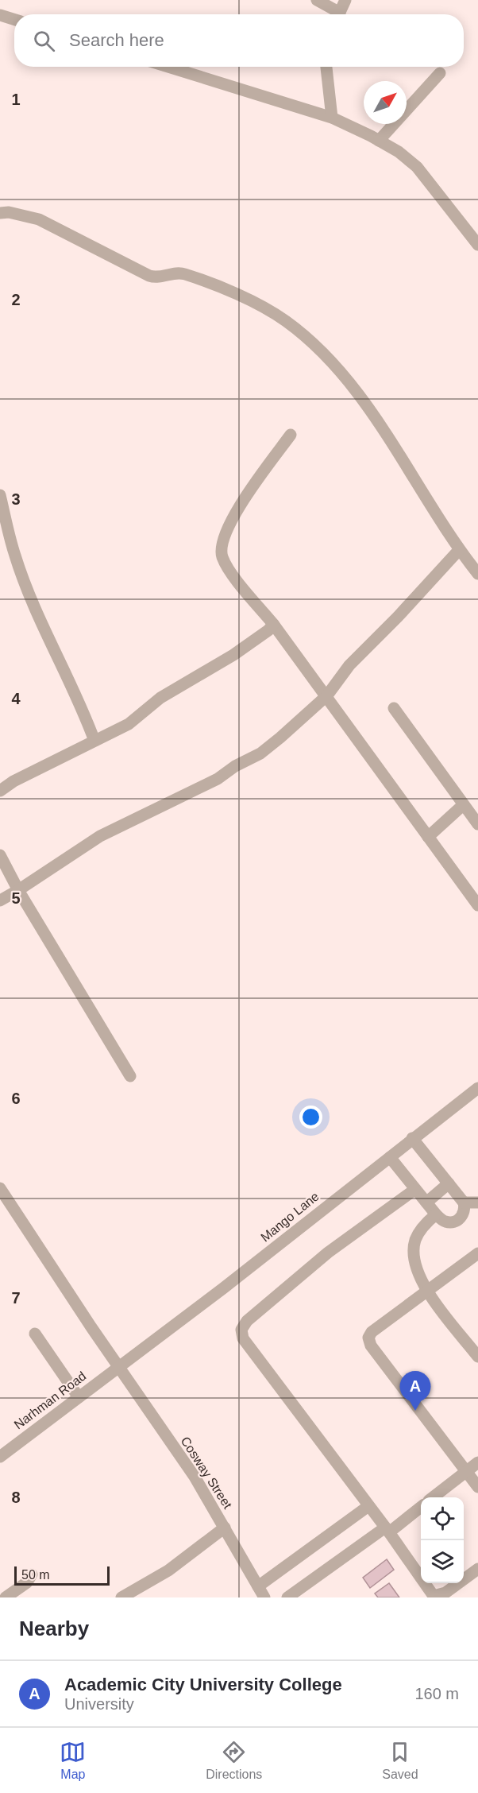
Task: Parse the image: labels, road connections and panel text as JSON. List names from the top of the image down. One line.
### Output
{"streets":{"street":["Mango Lane","Narhman Road","Cosway Street"]},"crossings":[["Mango Lane","Narhman Road"],["Mango Lane","Cosway Street"],["Narhman Road","Cosway Street"]],"scale_bar":"50 m","north":"top right","page":{"search":"Search here","pins":"A","scale":"50 m","heading":"Nearby","list":[{"mark":"A","name":"Academic City University College","note":"University","value":"160 m"}],"nav":["Map","Directions","Saved"]},"grid":{"rows":["1","2","3","4","5","6","7","8"]}}
